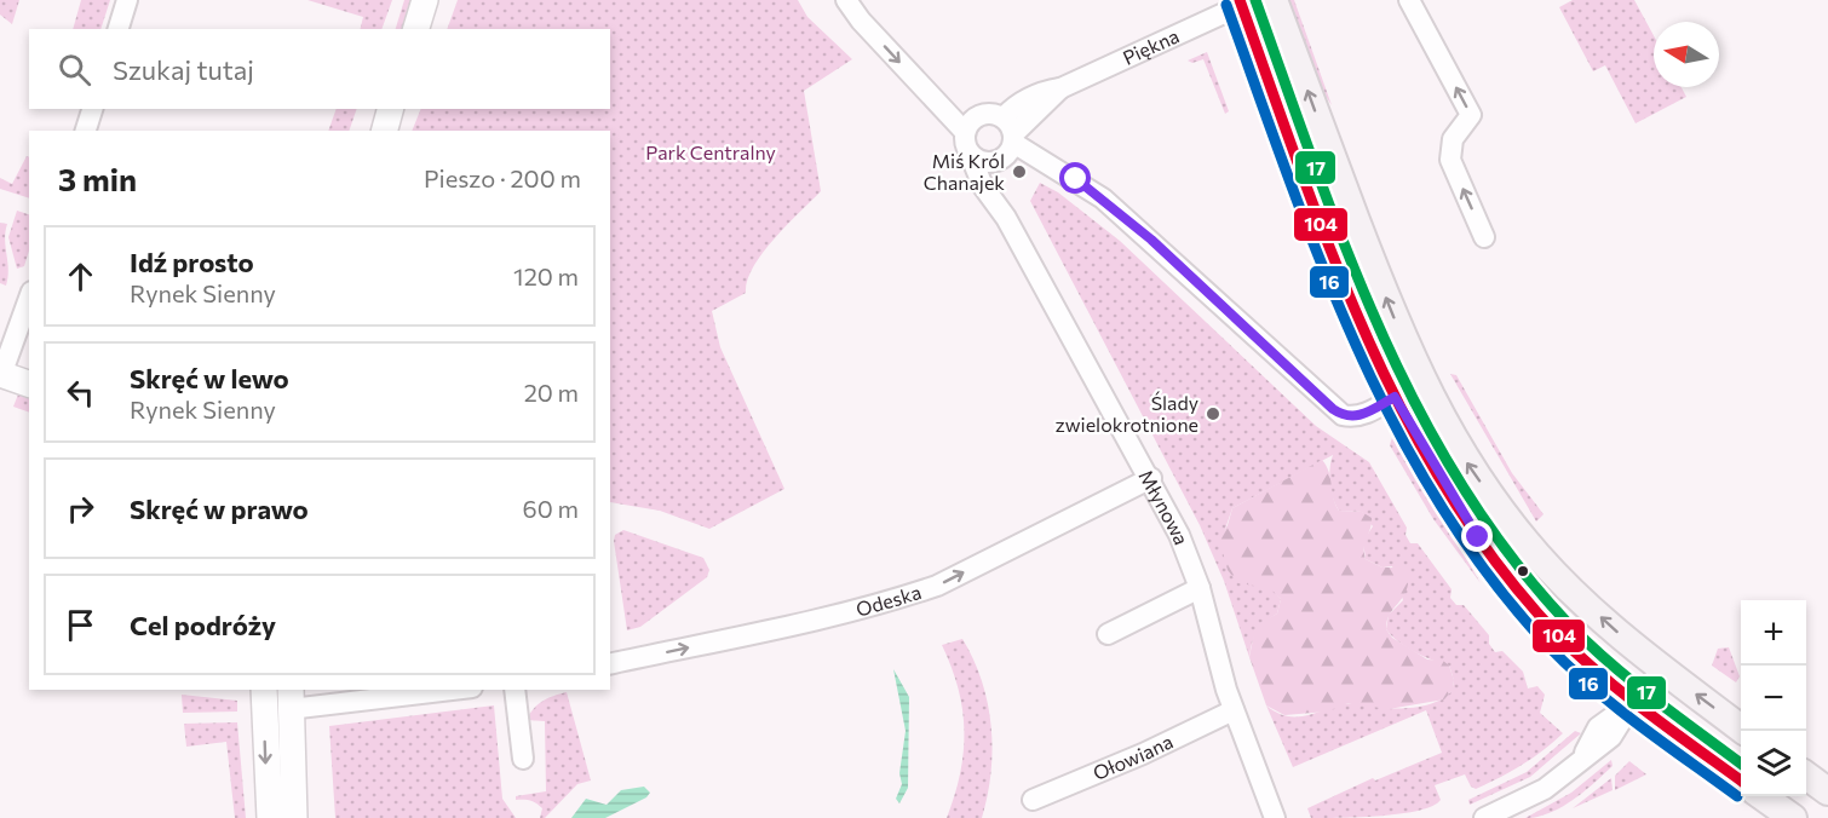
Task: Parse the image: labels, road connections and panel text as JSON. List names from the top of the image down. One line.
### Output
{"streets":{"street":["Piękna","Młynowa","Odeska","Ołowiana"]},"crossings":[["Piękna","Młynowa"],["Młynowa","Odeska"],["Młynowa","Ołowiana"]],"one_way":["Odeska"],"parks":["Park Centralny"],"places":["Miś Król Chanajek","Ślady zwielokrotnione"],"lines":["transit line 104","transit line 17","transit line 16"],"north":"left","page":{"search":"Szukaj tutaj","heading":["3 min","Pieszo · 200 m"],"list":[["Idź prosto","Rynek Sienny","120 m"],["Skręć w lewo","Rynek Sienny","20 m"],["Skręć w prawo","60 m"],"Cel podróży"],"map_buttons":["+","−"]}}
